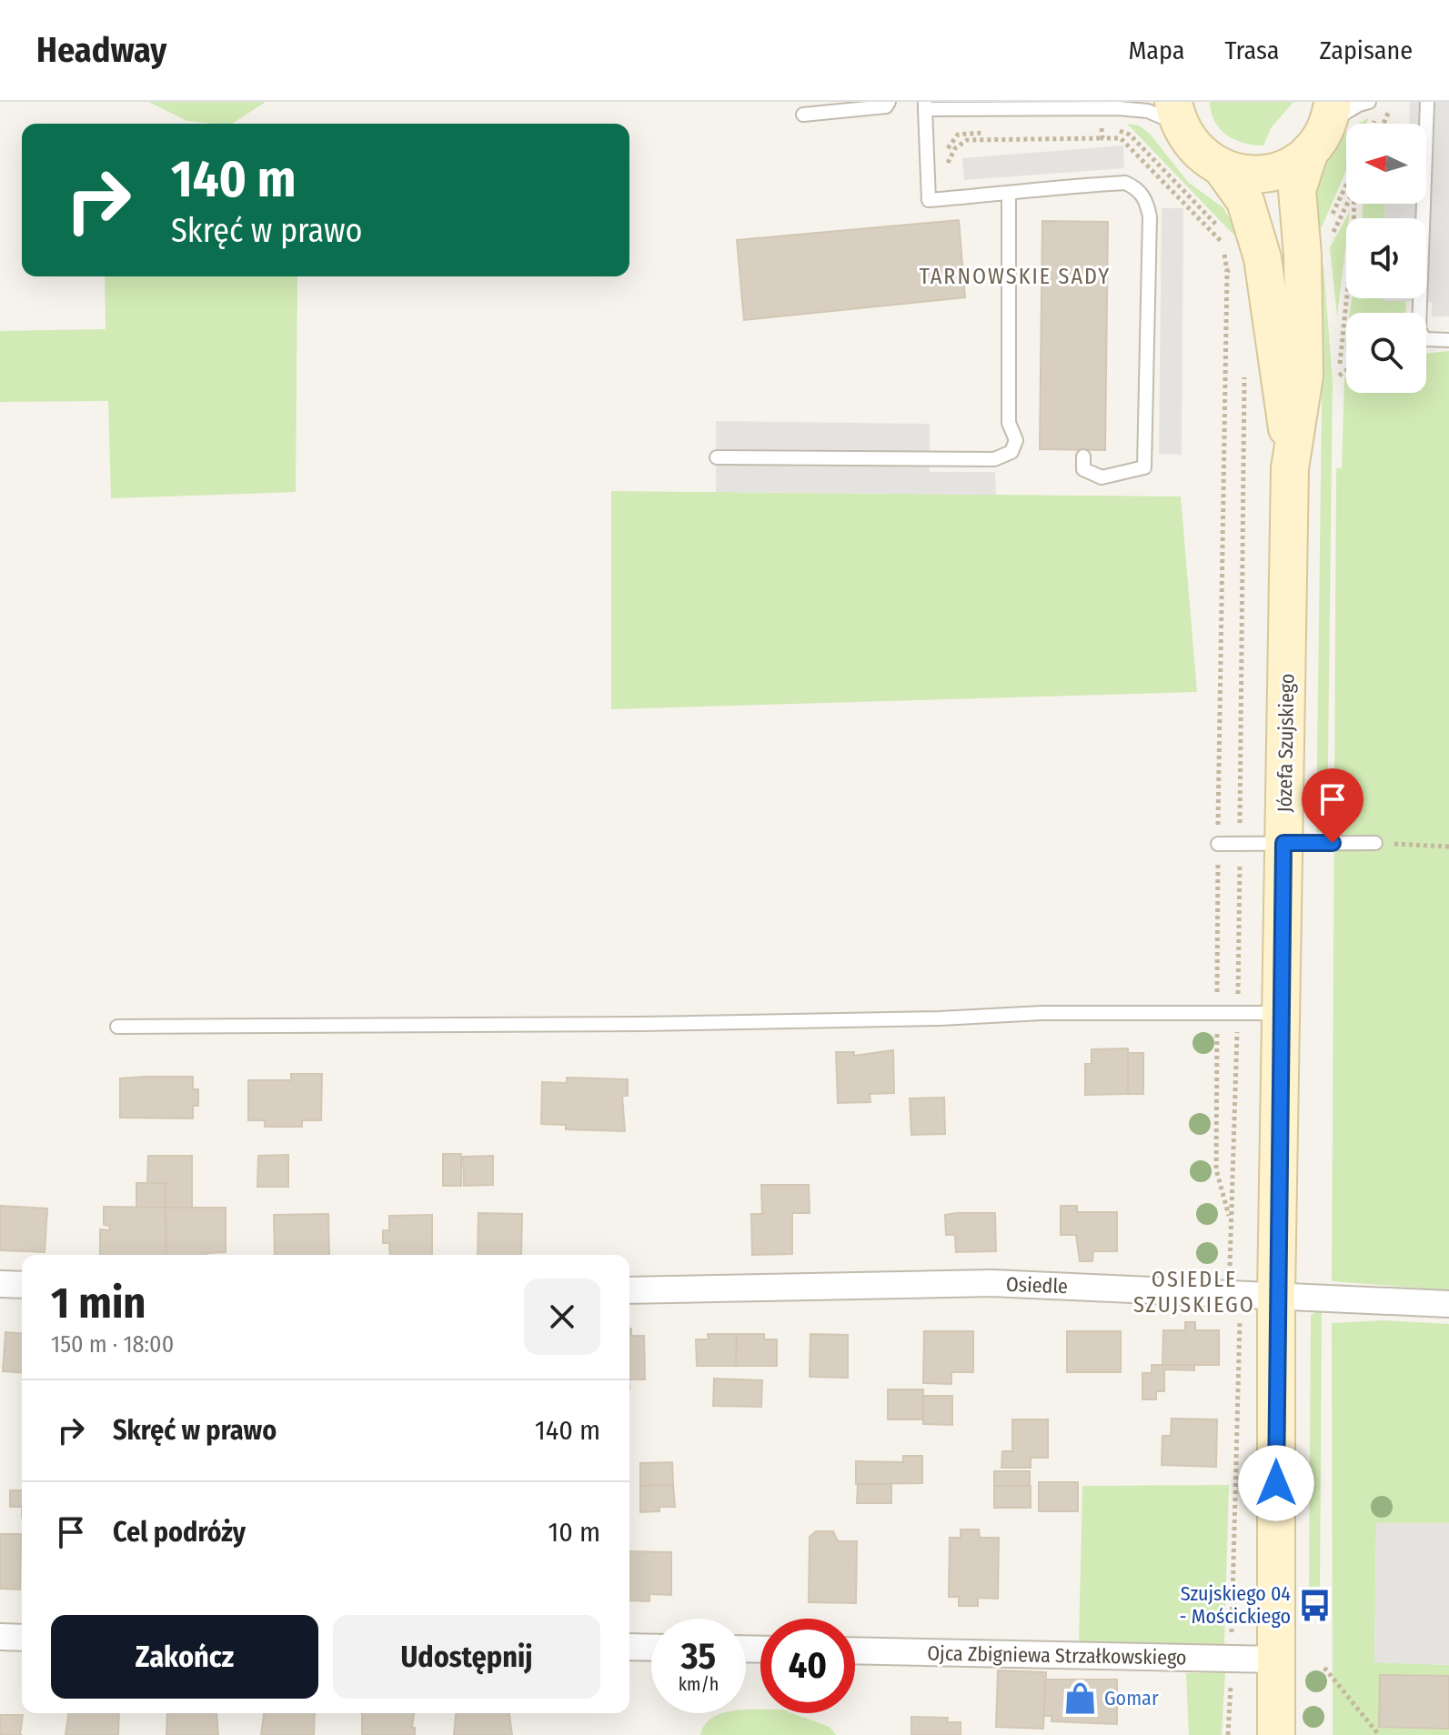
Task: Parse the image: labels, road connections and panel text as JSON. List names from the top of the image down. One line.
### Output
{"streets":{"street":["Józefa Szujskiego","Osiedle","Ojca Zbigniewa Strzałkowskiego"]},"crossings":[["Józefa Szujskiego","Osiedle"],["Józefa Szujskiego","Ojca Zbigniewa Strzałkowskiego"]],"districts":["TARNOWSKIE SADY","OSIEDLE SZUJSKIEGO"],"places":{"bus stop":["Szujskiego 04 - Mościckiego"],"shop":["Gomar"]},"north":"left","page":{"header":"Headway","nav":["Mapa","Trasa","Zapisane"],"turn":["140 m","Skręć w prawo"],"heading":["1 min","150 m · 18:00"],"list":[{"name":"Skręć w prawo","value":"140 m"},{"name":"Cel podróży","value":"10 m"}],"buttons":["Zakończ","Udostępnij"],"speed":"35 km/h","limit":"40"}}
